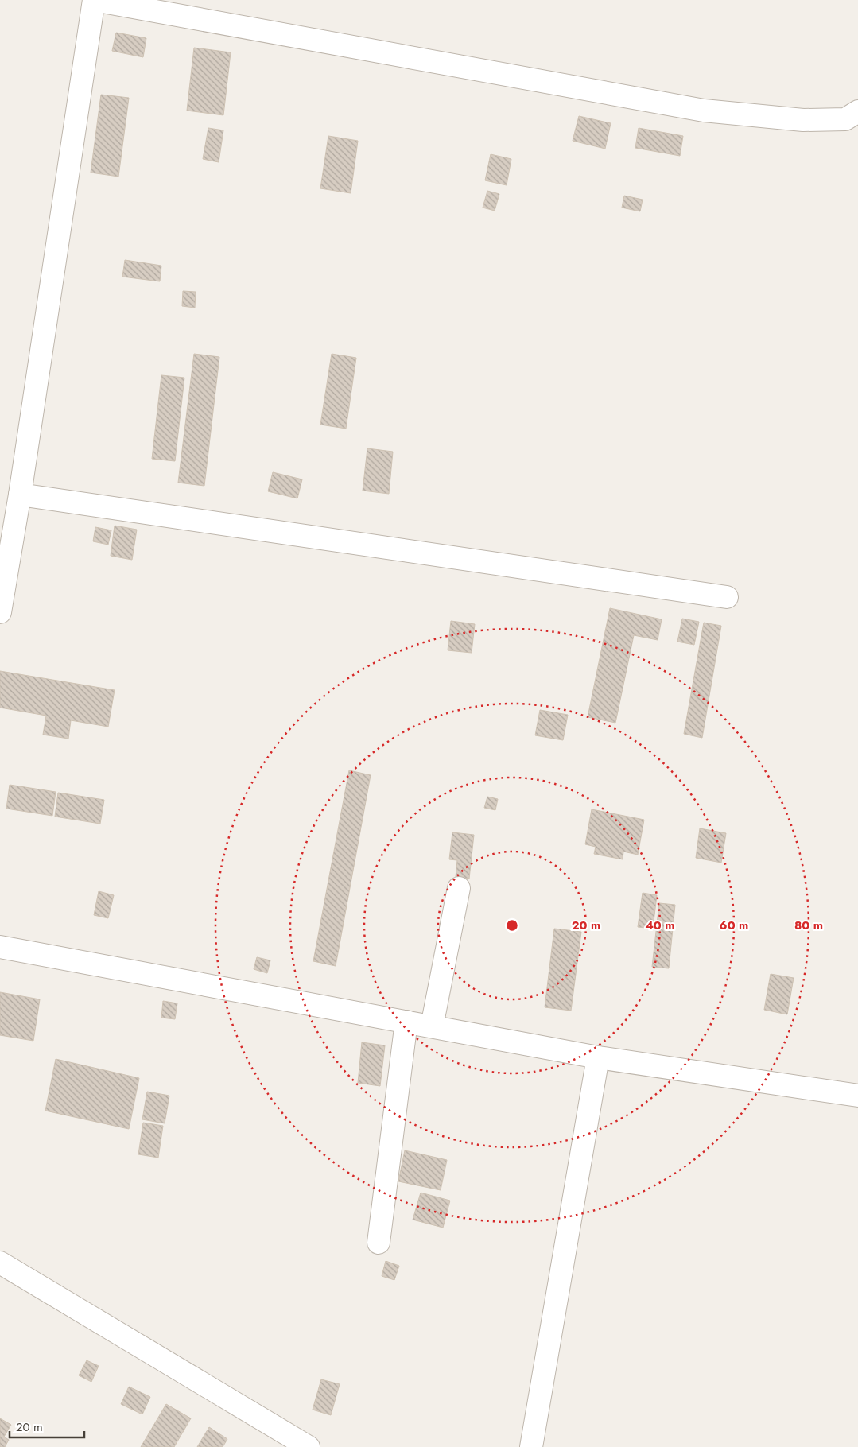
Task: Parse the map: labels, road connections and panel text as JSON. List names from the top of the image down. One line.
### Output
{"scale_bar":"20 m","rings":["20 m","40 m","60 m","80 m"]}
